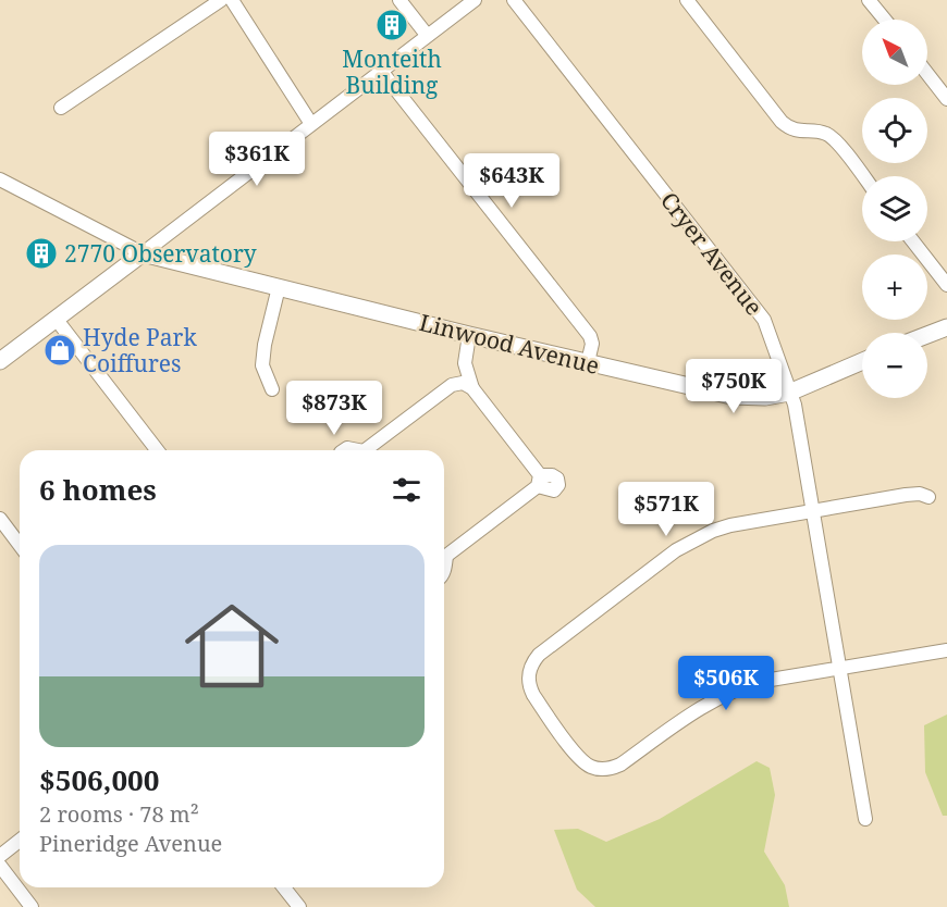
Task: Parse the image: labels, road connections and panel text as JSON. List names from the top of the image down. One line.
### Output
{"streets":{"main road":["Linwood Avenue"],"street":["Cryer Avenue"]},"crossings":[["Cryer Avenue","Linwood Avenue"]],"places":{"building":["Monteith Building","2770 Observatory"],"shop":["Hyde Park Coiffures"]},"north":"top left","page":{"map_buttons":["+","−"],"price":["$361K","$643K","$750K","$873K","$571K","$506K"],"heading":"6 homes","list":[{"name":"$506,000","note":"2 rooms · 78 m² · Pineridge Avenue"}]}}
